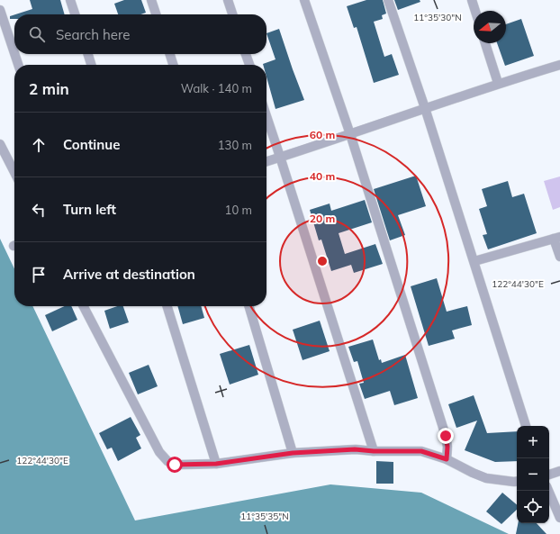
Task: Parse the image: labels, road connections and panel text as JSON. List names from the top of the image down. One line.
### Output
{"north":"left","page":{"search":"Search here","heading":["2 min","Walk · 140 m"],"list":[["Continue","130 m"],["Turn left","10 m"],"Arrive at destination"],"map_buttons":["+","−"]},"coordinates":["11°35'30\"N","122°44'30\"E","11°35'35\"N"],"rings":["60 m","40 m","20 m"]}
